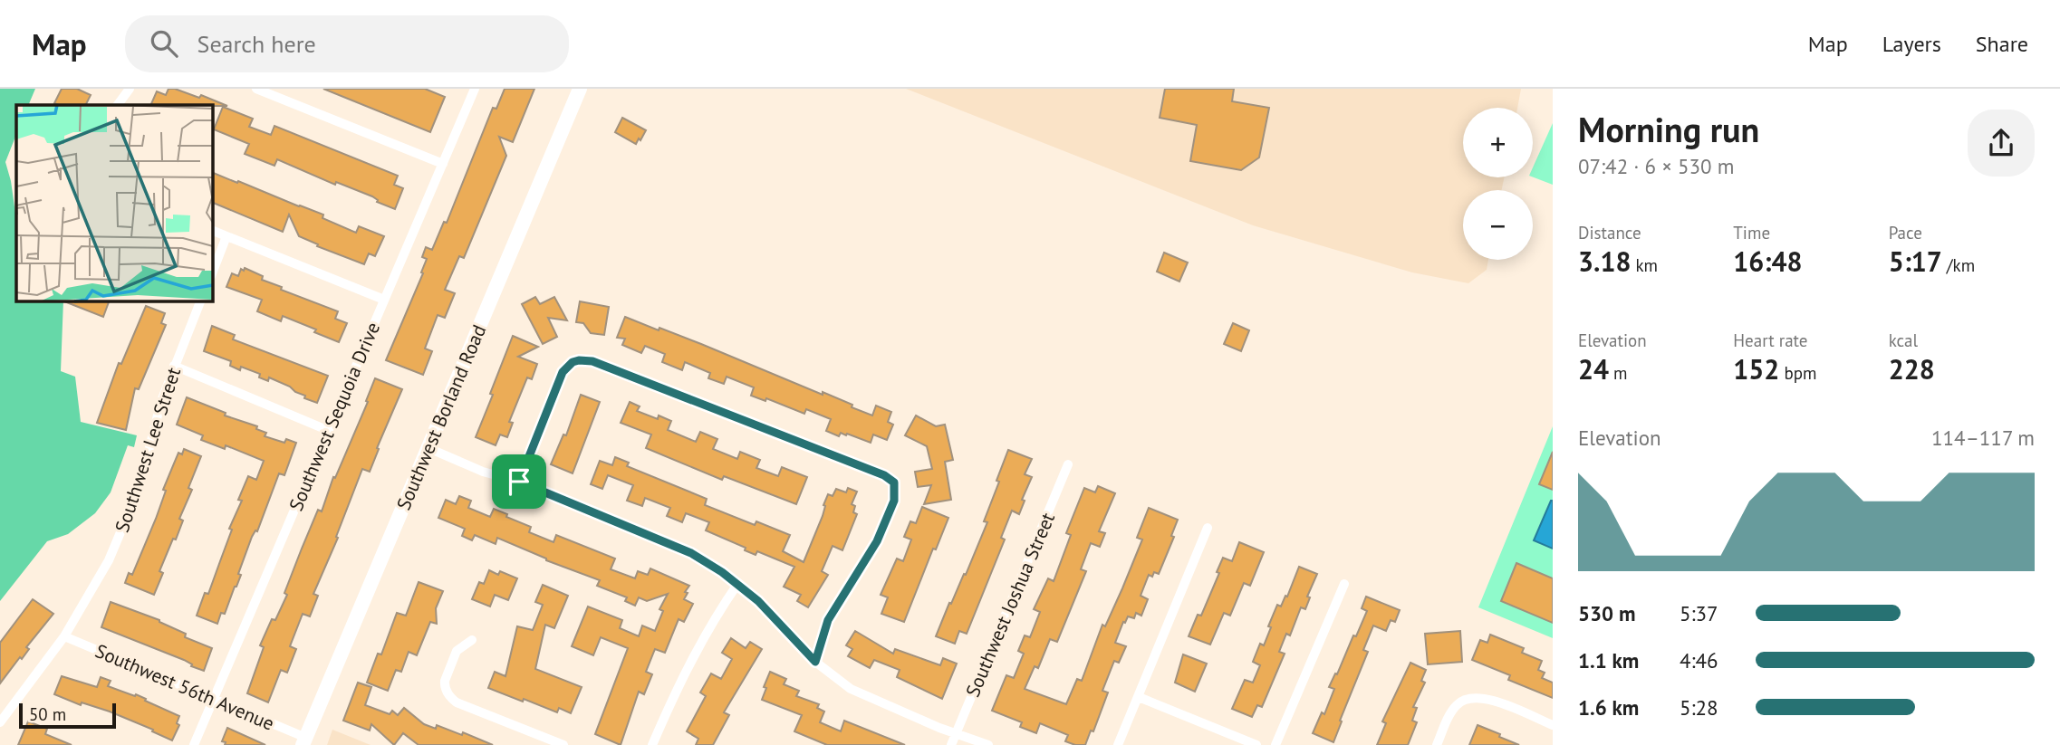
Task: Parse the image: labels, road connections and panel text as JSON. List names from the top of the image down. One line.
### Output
{"streets":{"main road":["Southwest Borland Road"],"street":["Southwest Sequoia Drive","Southwest Lee Street","Southwest Joshua Street","Southwest 56th Avenue"]},"crossings":[["Southwest Sequoia Drive","Southwest 56th Avenue"],["Southwest Borland Road","Southwest 56th Avenue"],["Southwest Lee Street","Southwest 56th Avenue"]],"scale_bar":"50 m","page":{"header":"Map","search":"Search here","nav":["Map","Layers","Share"],"heading":["Morning run","07:42 · 6 × 530 m"],"map_buttons":["+","−"],"stats":[["Distance","3.18 km"],["Time","16:48"],["Pace","5:17 /km"],["Elevation","24 m"],["Heart rate","152 bpm"],["kcal","228"]],"chart":["Elevation","114–117 m"],"list":[{"name":"530 m","note":"5:37"},{"name":"1.1 km","note":"4:46"},{"name":"1.6 km","note":"5:28"}],"scale":"50 m"}}
